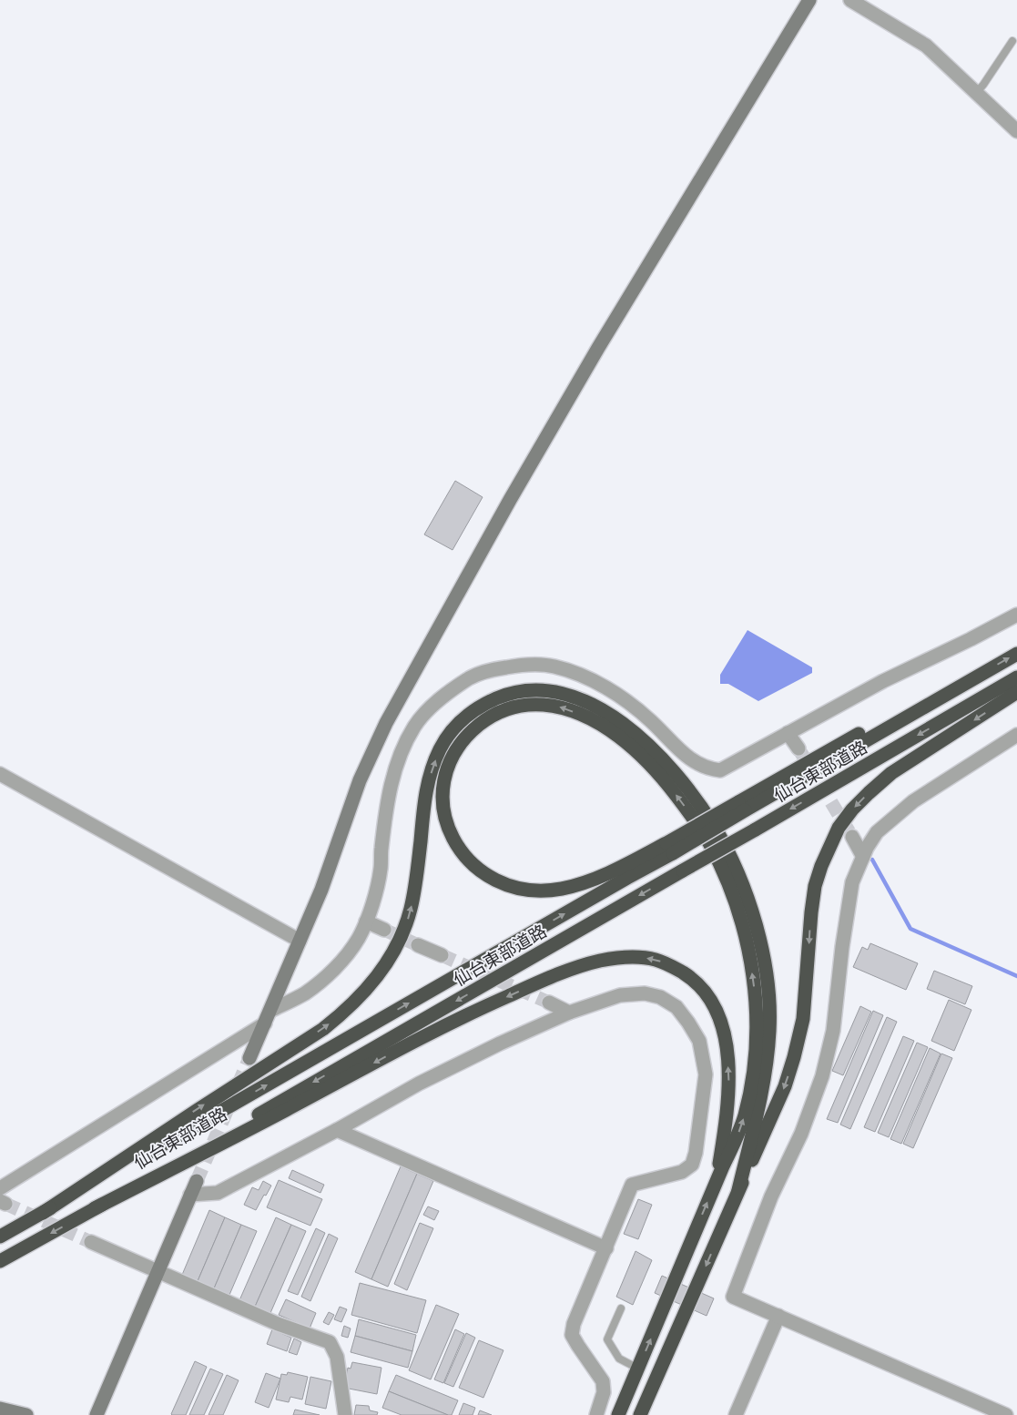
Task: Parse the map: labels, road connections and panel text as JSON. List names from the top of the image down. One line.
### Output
{"streets":{"highway":["仙台東部道路"]}}
